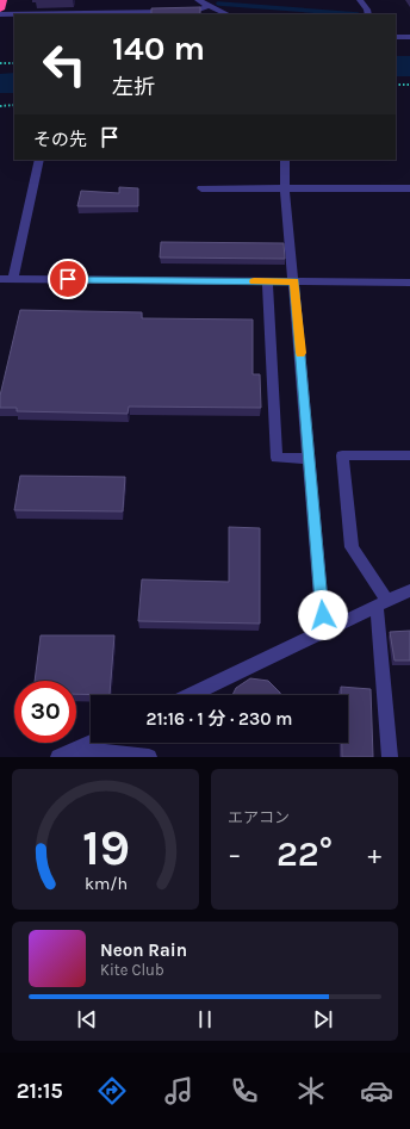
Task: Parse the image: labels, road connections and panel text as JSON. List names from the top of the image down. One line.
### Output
{"page":{"turn":["140 m","左折"],"then":"その先","limit":"30","trip":"21:16 · 1 分 · 230 m","tile":"エアコン","heat":["−","22°","+"],"song":["Neon Rain","Kite Club"],"tabs":"21:15","gauge":["19","km/h"]}}
